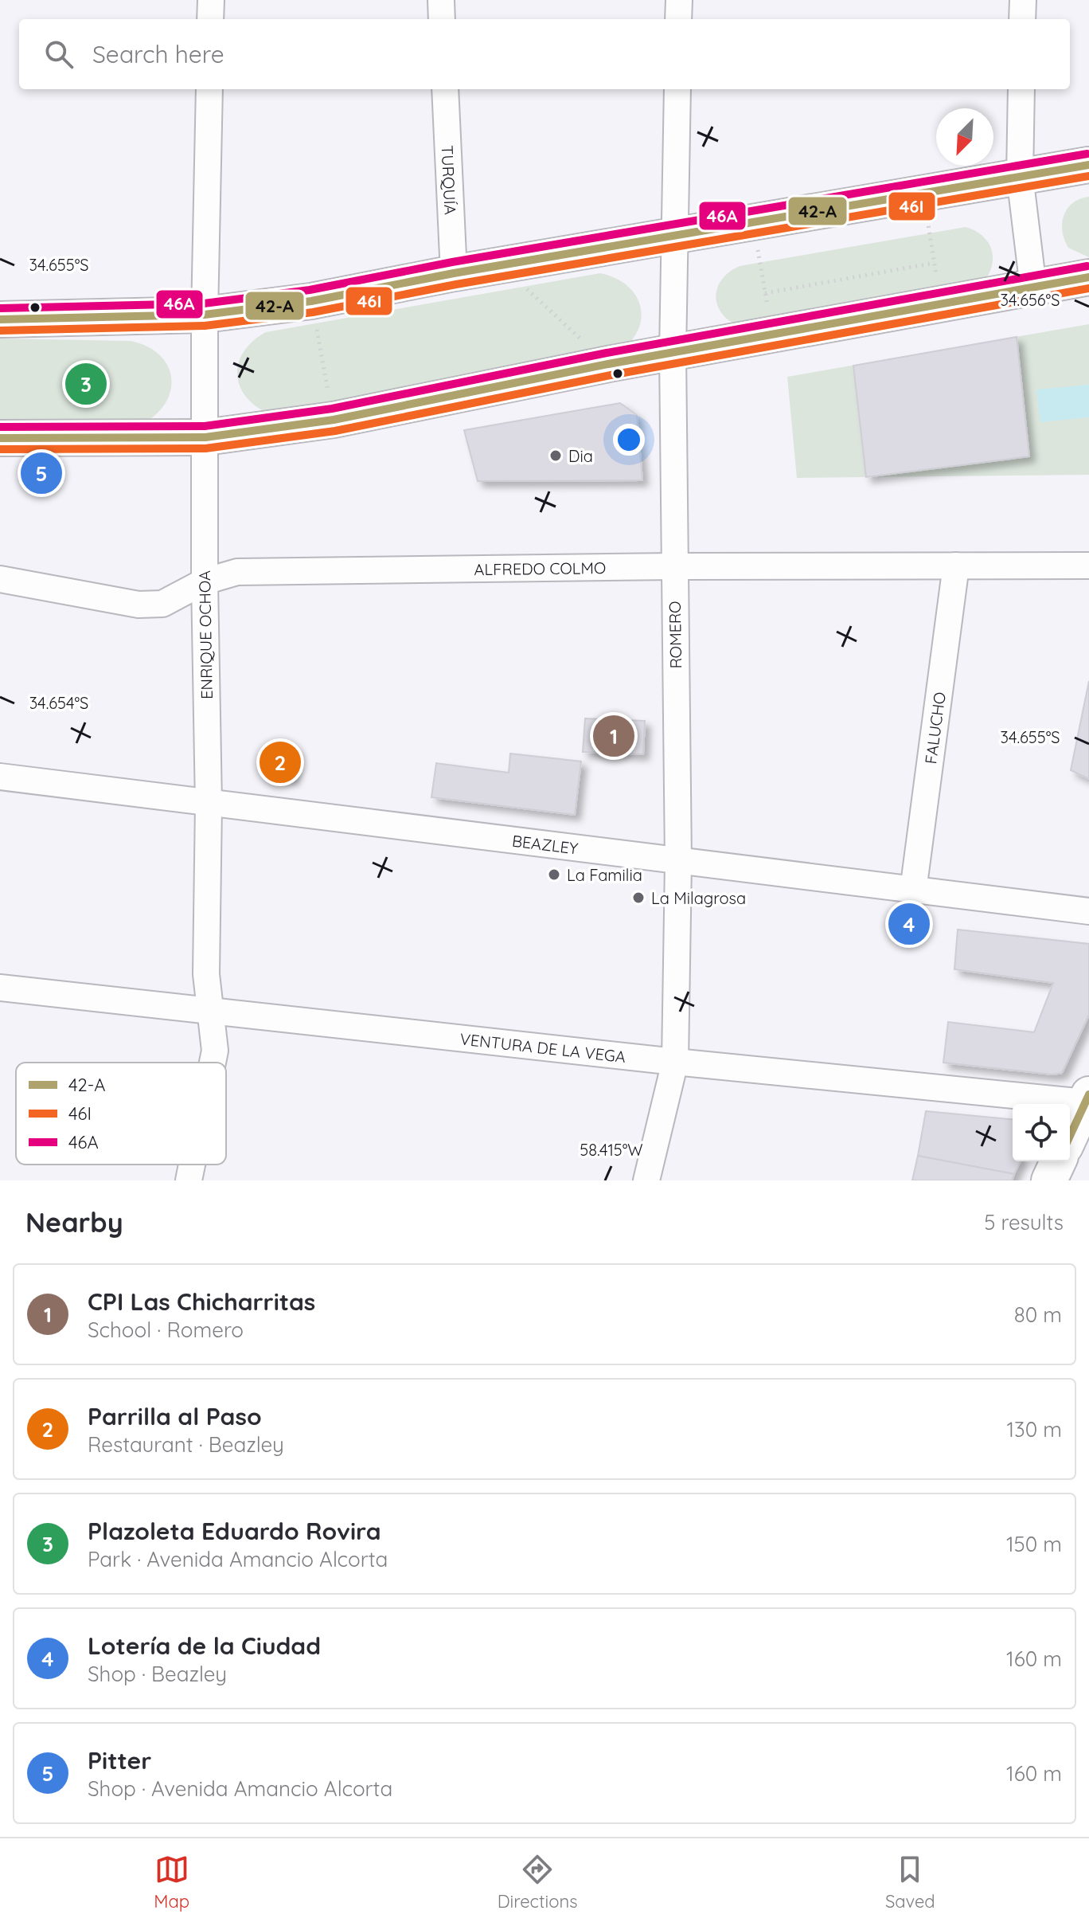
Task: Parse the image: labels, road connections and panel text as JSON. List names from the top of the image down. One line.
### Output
{"streets":{"street":["TURQUÍA","ALFREDO COLMO","ENRIQUE OCHOA","ROMERO","FALUCHO","BEAZLEY","VENTURA DE LA VEGA"]},"crossings":[["ALFREDO COLMO","ENRIQUE OCHOA"],["ALFREDO COLMO","ROMERO"],["ALFREDO COLMO","FALUCHO"],["ENRIQUE OCHOA","BEAZLEY"],["ENRIQUE OCHOA","VENTURA DE LA VEGA"],["ROMERO","BEAZLEY"],["ROMERO","VENTURA DE LA VEGA"],["FALUCHO","BEAZLEY"]],"places":["Dia","La Familia","La Milagrosa"],"lines":["transit line 46A","transit line 42-A","transit line 46I"],"legend":["42-A","46I","46A"],"north":"bottom left","page":{"search":"Search here","pins":["3","5","1","2","4"],"heading":["Nearby","5 results"],"list":[{"mark":"1","name":"CPI Las Chicharritas","note":"School · Romero","value":"80 m"},{"mark":"2","name":"Parrilla al Paso","note":"Restaurant · Beazley","value":"130 m"},{"mark":"3","name":"Plazoleta Eduardo Rovira","note":"Park · Avenida Amancio Alcorta","value":"150 m"},{"mark":"4","name":"Lotería de la Ciudad","note":"Shop · Beazley","value":"160 m"},{"mark":"5","name":"Pitter","note":"Shop · Avenida Amancio Alcorta","value":"160 m"}],"nav":["Map","Directions","Saved"]},"coordinates":["34.655°S","34.656°S","34.654°S","58.415°W"]}
